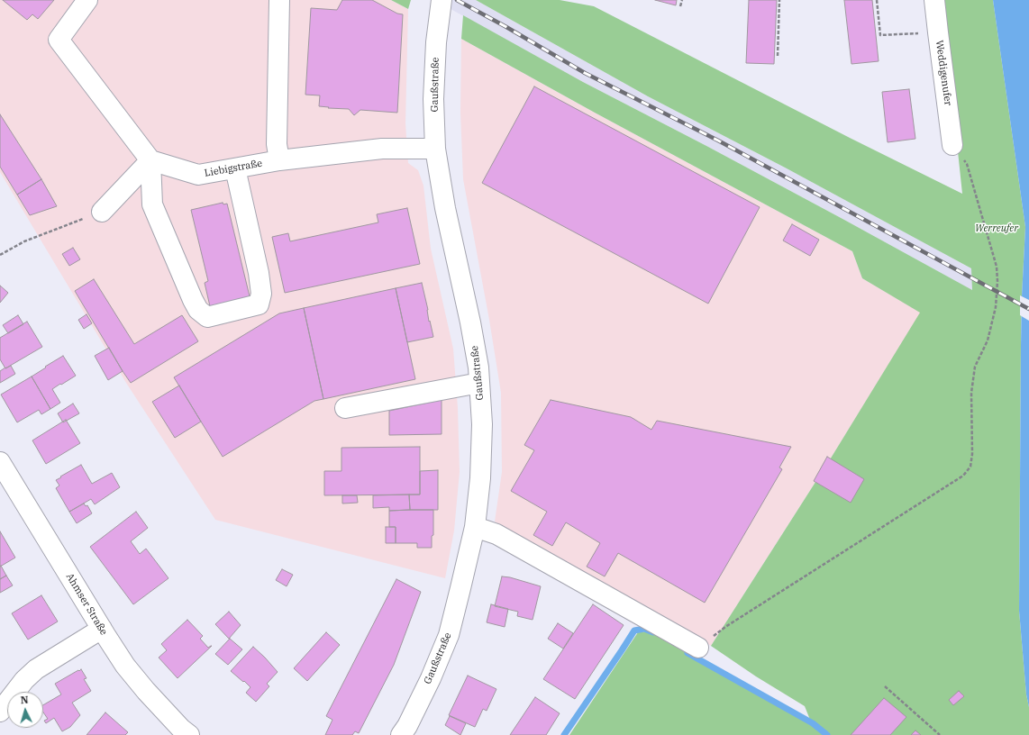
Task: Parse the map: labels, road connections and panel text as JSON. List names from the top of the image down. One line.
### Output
{"streets":{"street":["Weddigenufer","Gaußstraße","Liebigstraße","Ahmser Straße"]},"crossings":[["Gaußstraße","Liebigstraße"]],"parks":["Werreufer"],"north":"top"}
